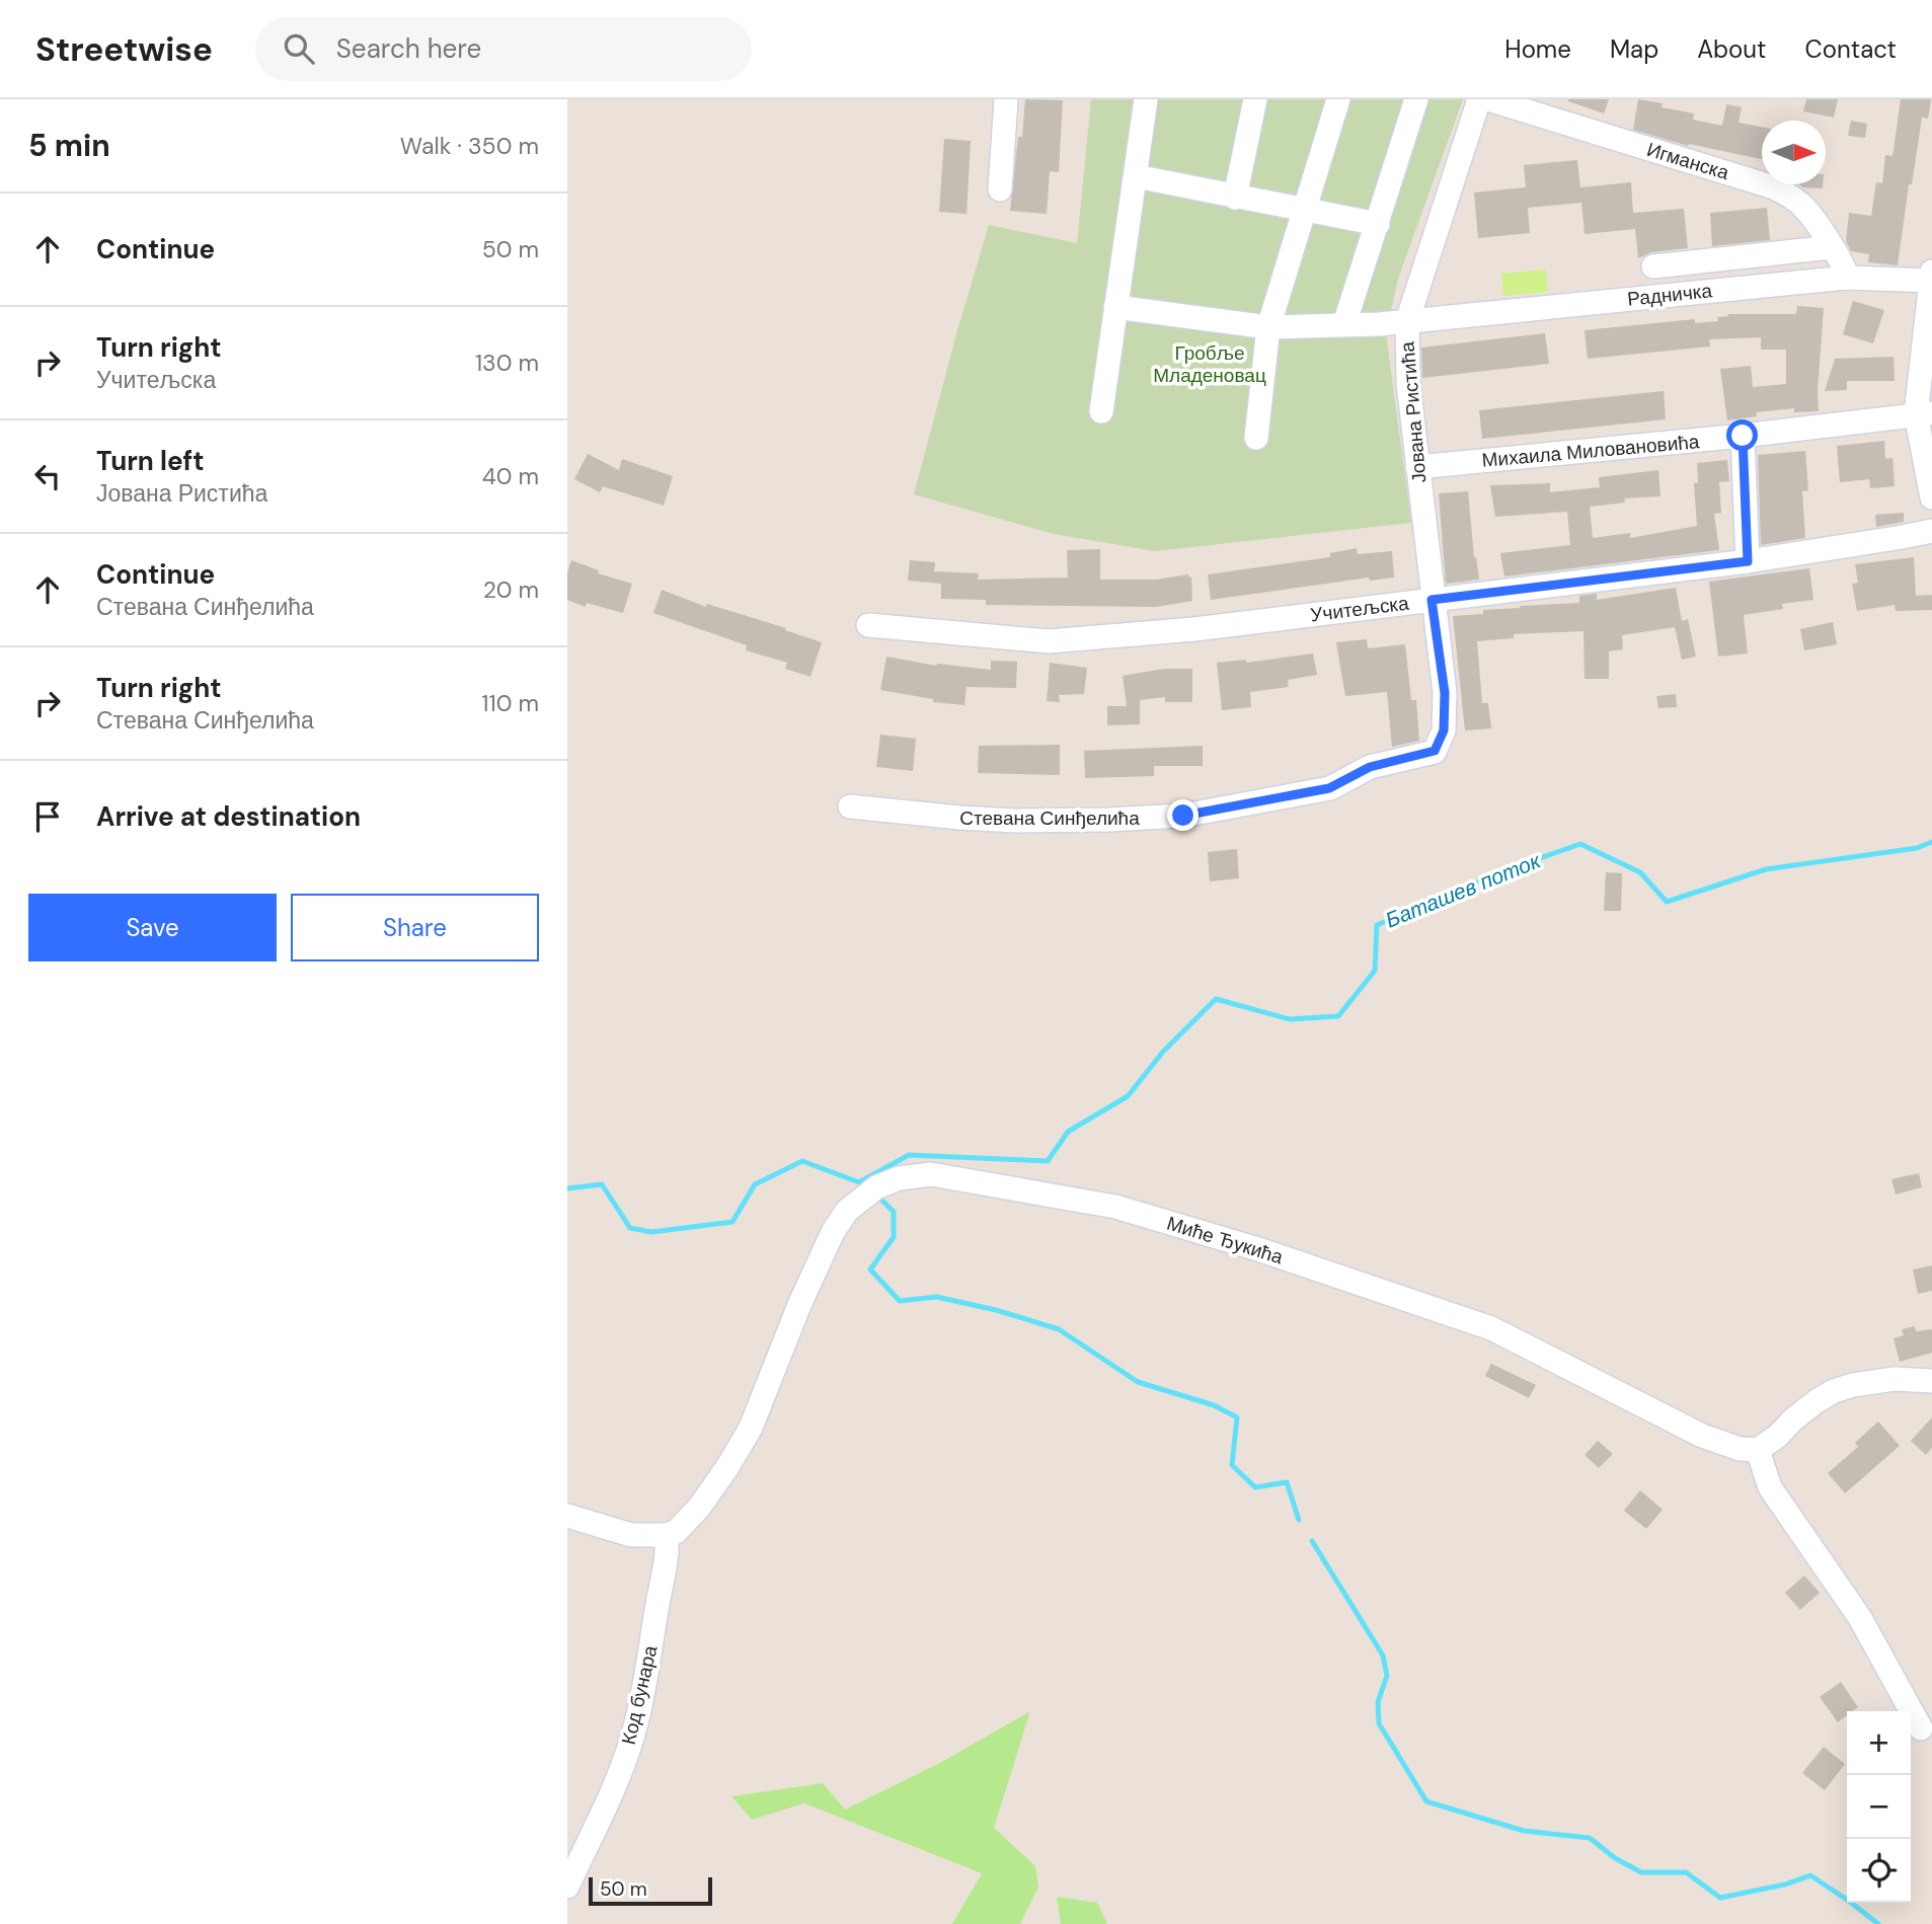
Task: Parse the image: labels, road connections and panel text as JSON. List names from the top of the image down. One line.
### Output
{"streets":{"street":["Игманска","Радничка","Јована Ристића","Михаила Миловановића","Учитељска","Стевана Синђелића","Миће Ђукића","Код бунара"]},"crossings":[["Игманска","Радничка"],["Радничка","Јована Ристића"],["Јована Ристића","Михаила Миловановића"],["Јована Ристића","Учитељска"],["Јована Ристића","Стевана Синђелића"],["Миће Ђукића","Код бунара"]],"water":["Баташев поток"],"parks":["Гробље Младеновац"],"scale_bar":"50 m","north":"right","page":{"header":"Streetwise","search":"Search here","nav":["Home","Map","About","Contact"],"heading":["5 min","Walk · 350 m"],"list":[["Continue","50 m"],["Turn right","Учитељска","130 m"],["Turn left","Јована Ристића","40 m"],["Continue","Стевана Синђелића","20 m"],["Turn right","Стевана Синђелића","110 m"],"Arrive at destination"],"buttons":["Save","Share"],"map_buttons":["+","−"],"scale":"50 m"}}
